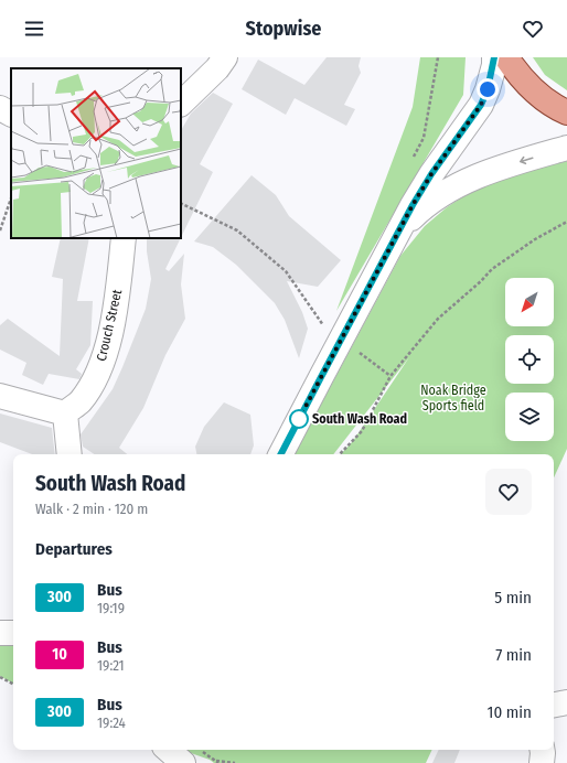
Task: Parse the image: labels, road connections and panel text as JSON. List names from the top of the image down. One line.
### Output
{"streets":{"street":["Crouch Street"]},"parks":["Noak Bridge Sports field"],"places":["South Wash Road"],"lines":["bus line 300"],"north":"bottom left","page":{"header":"Stopwise","heading":[["South Wash Road","Walk · 2 min · 120 m"],"Departures"],"list":[{"mark":"300","name":"Bus","note":"19:19","value":"5 min"},{"mark":"10","name":"Bus","note":"19:21","value":"7 min"},{"mark":"300","name":"Bus","note":"19:24","value":"10 min"}]}}
